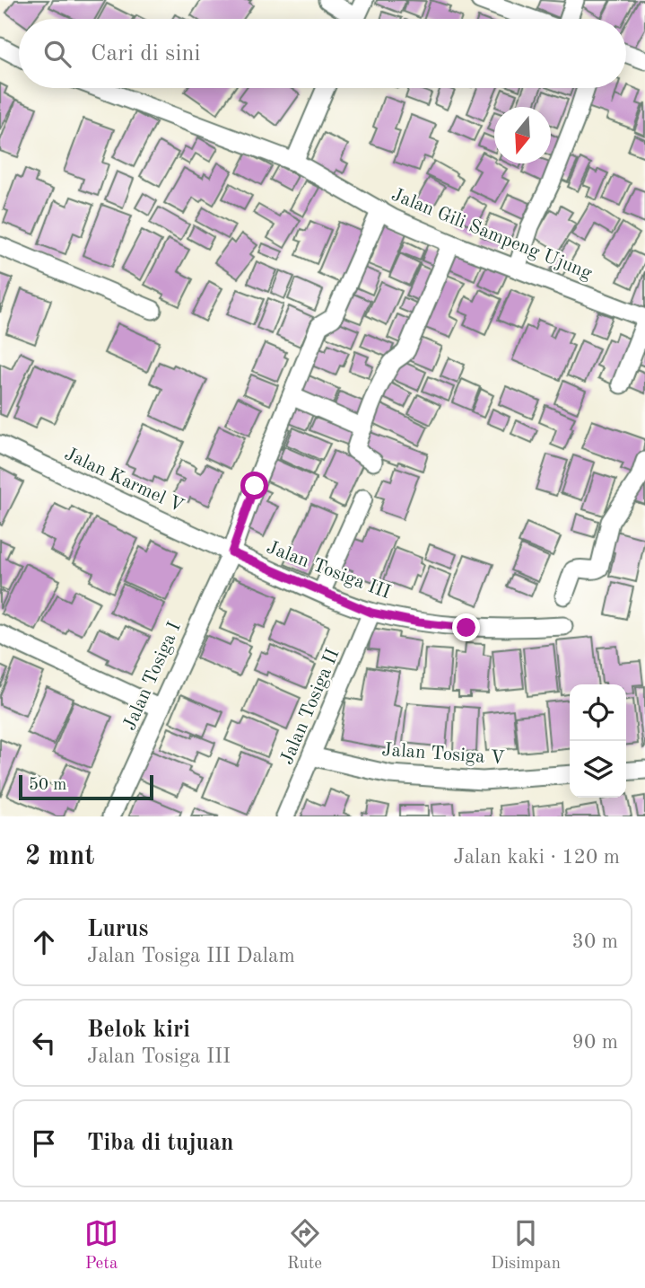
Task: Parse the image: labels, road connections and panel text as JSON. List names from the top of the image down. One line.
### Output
{"streets":{"street":["Jalan Gili Sampeng Ujung","Jalan Karmel V","Jalan Tosiga III","Jalan Tosiga I","Jalan Tosiga II","Jalan Tosiga V"]},"crossings":[["Jalan Gili Sampeng Ujung","Jalan Tosiga I"],["Jalan Karmel V","Jalan Tosiga III"],["Jalan Karmel V","Jalan Tosiga I"],["Jalan Tosiga III","Jalan Tosiga I"],["Jalan Tosiga III","Jalan Tosiga II"],["Jalan Tosiga II","Jalan Tosiga V"]],"scale_bar":"50 m","north":"bottom","page":{"search":"Cari di sini","scale":"50 m","heading":["2 mnt","Jalan kaki · 120 m"],"list":[["Lurus","Jalan Tosiga III Dalam","30 m"],["Belok kiri","Jalan Tosiga III","90 m"],"Tiba di tujuan"],"nav":["Peta","Rute","Disimpan"]}}
